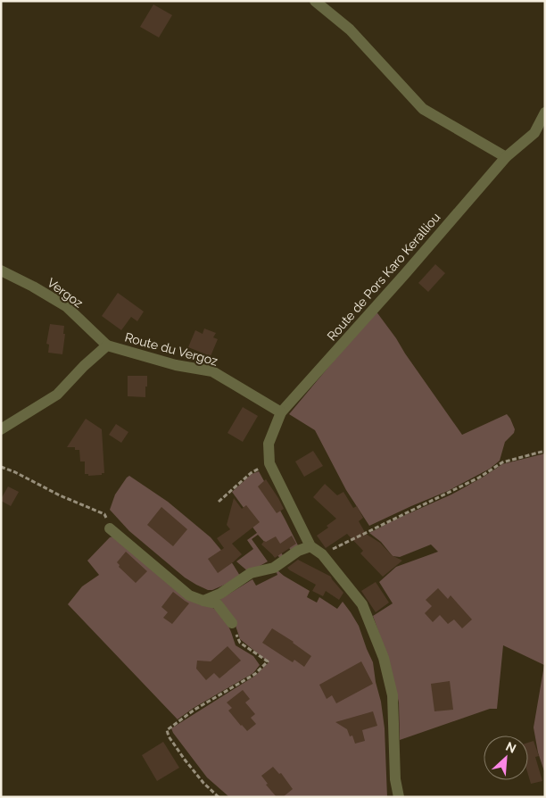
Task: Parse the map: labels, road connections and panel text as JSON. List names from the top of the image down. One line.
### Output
{"streets":{"street":["Route de Pors Karo Keralliou","Vergoz","Route du Vergoz"]},"crossings":[["Route de Pors Karo Keralliou","Route du Vergoz"],["Vergoz","Route du Vergoz"]],"north":"top right"}
